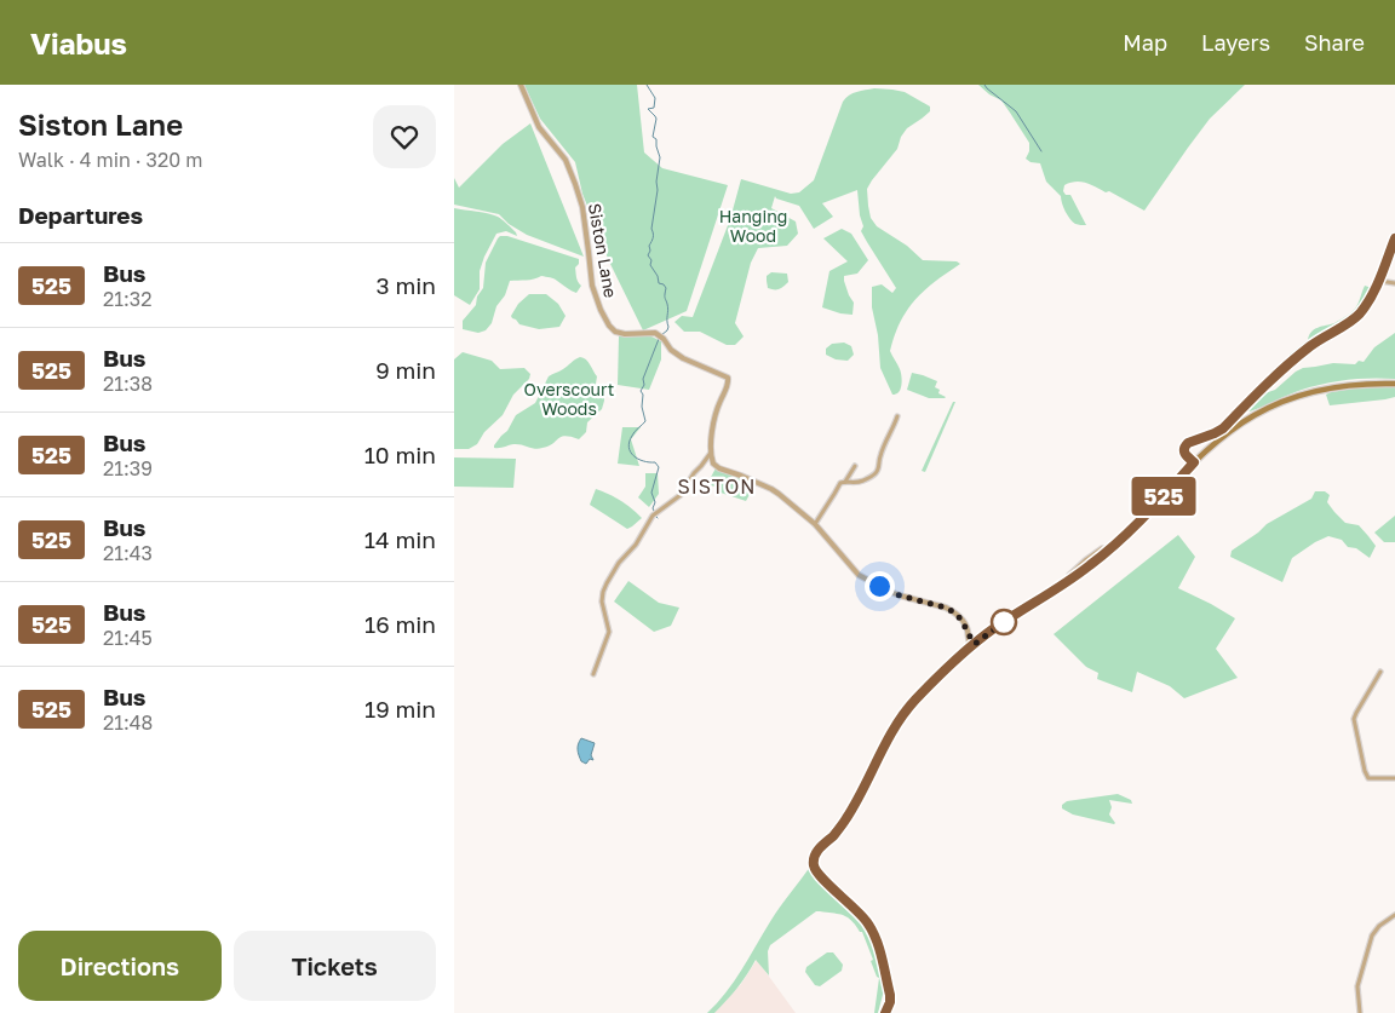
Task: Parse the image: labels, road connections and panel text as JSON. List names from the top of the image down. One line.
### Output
{"streets":{"street":["Siston Lane"]},"districts":["SISTON"],"parks":["Hanging Wood","Overscourt Woods"],"lines":["bus line 525"],"page":{"header":"Viabus","nav":["Map","Layers","Share"],"heading":[["Siston Lane","Walk · 4 min · 320 m"],"Departures"],"on_map":"525","list":[{"mark":"525","name":"Bus","note":"21:32","value":"3 min"},{"mark":"525","name":"Bus","note":"21:38","value":"9 min"},{"mark":"525","name":"Bus","note":"21:39","value":"10 min"},{"mark":"525","name":"Bus","note":"21:43","value":"14 min"},{"mark":"525","name":"Bus","note":"21:45","value":"16 min"},{"mark":"525","name":"Bus","note":"21:48","value":"19 min"}],"buttons":["Directions","Tickets"]}}
